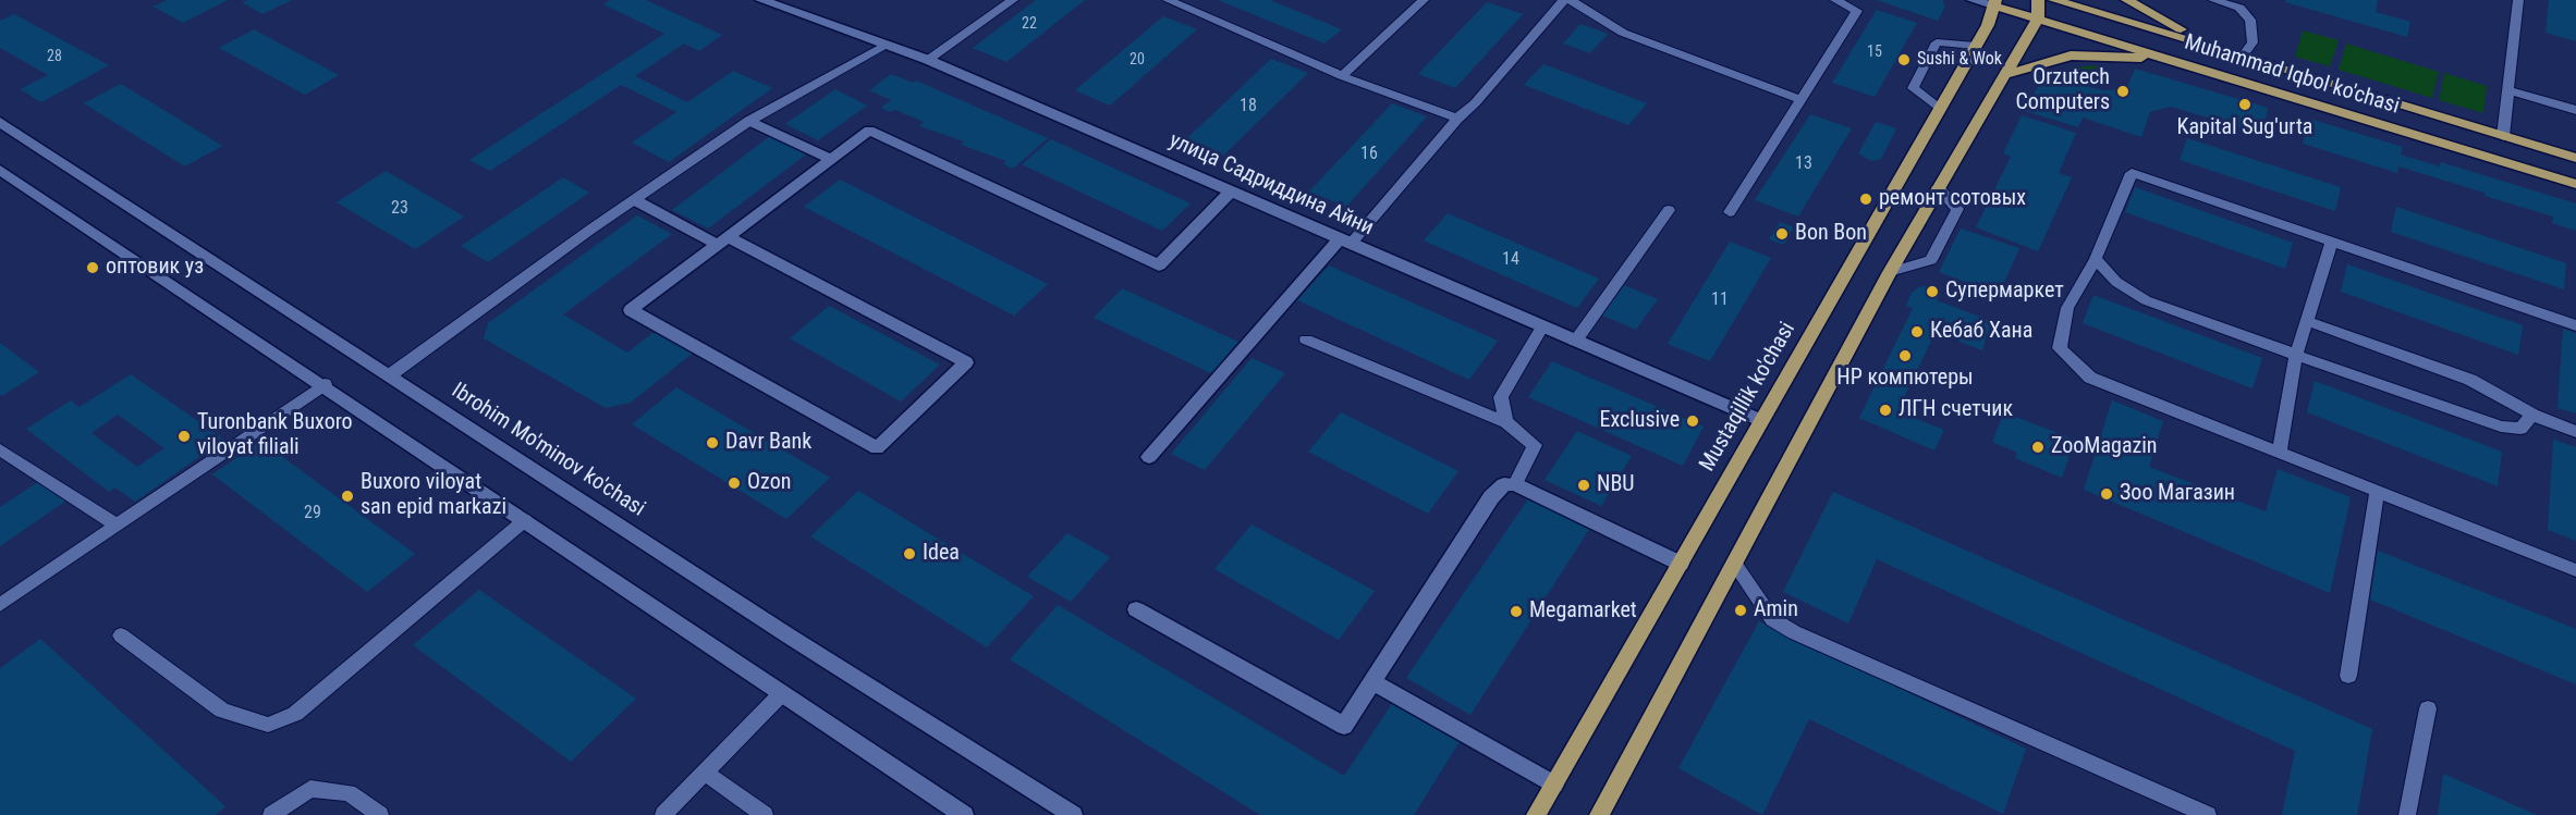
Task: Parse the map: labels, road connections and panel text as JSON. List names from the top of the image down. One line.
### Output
{"streets":{"main road":["Muhammad Iqbol ko'chasi","Mustaqillik ko'chasi"],"street":["улица Садриддина Айни","Ibrohim Mo'minov ko'chasi"]},"crossings":[["Muhammad Iqbol ko'chasi","Mustaqillik ko'chasi"],["улица Садриддина Айни","Mustaqillik ko'chasi"]],"places":["Sushi & Wok","Orzutech Computers","Kapital Sug'urta","ремонт сотовых","Bon Bon","оптовик уз","Супермаркет","Кебаб Хана","HP компютеры","ЛГН счетчик","Exclusive","Turonbank Buxoro viloyat filiali","Davr Bank","ZooMagazin","Ozon","NBU","Зоо Магазин","Buxoro viloyat san epid markazi","Idea","Amin","Megamarket"],"house_numbers":["22","15","28","20","18","16","13","23","14","11","29"]}
